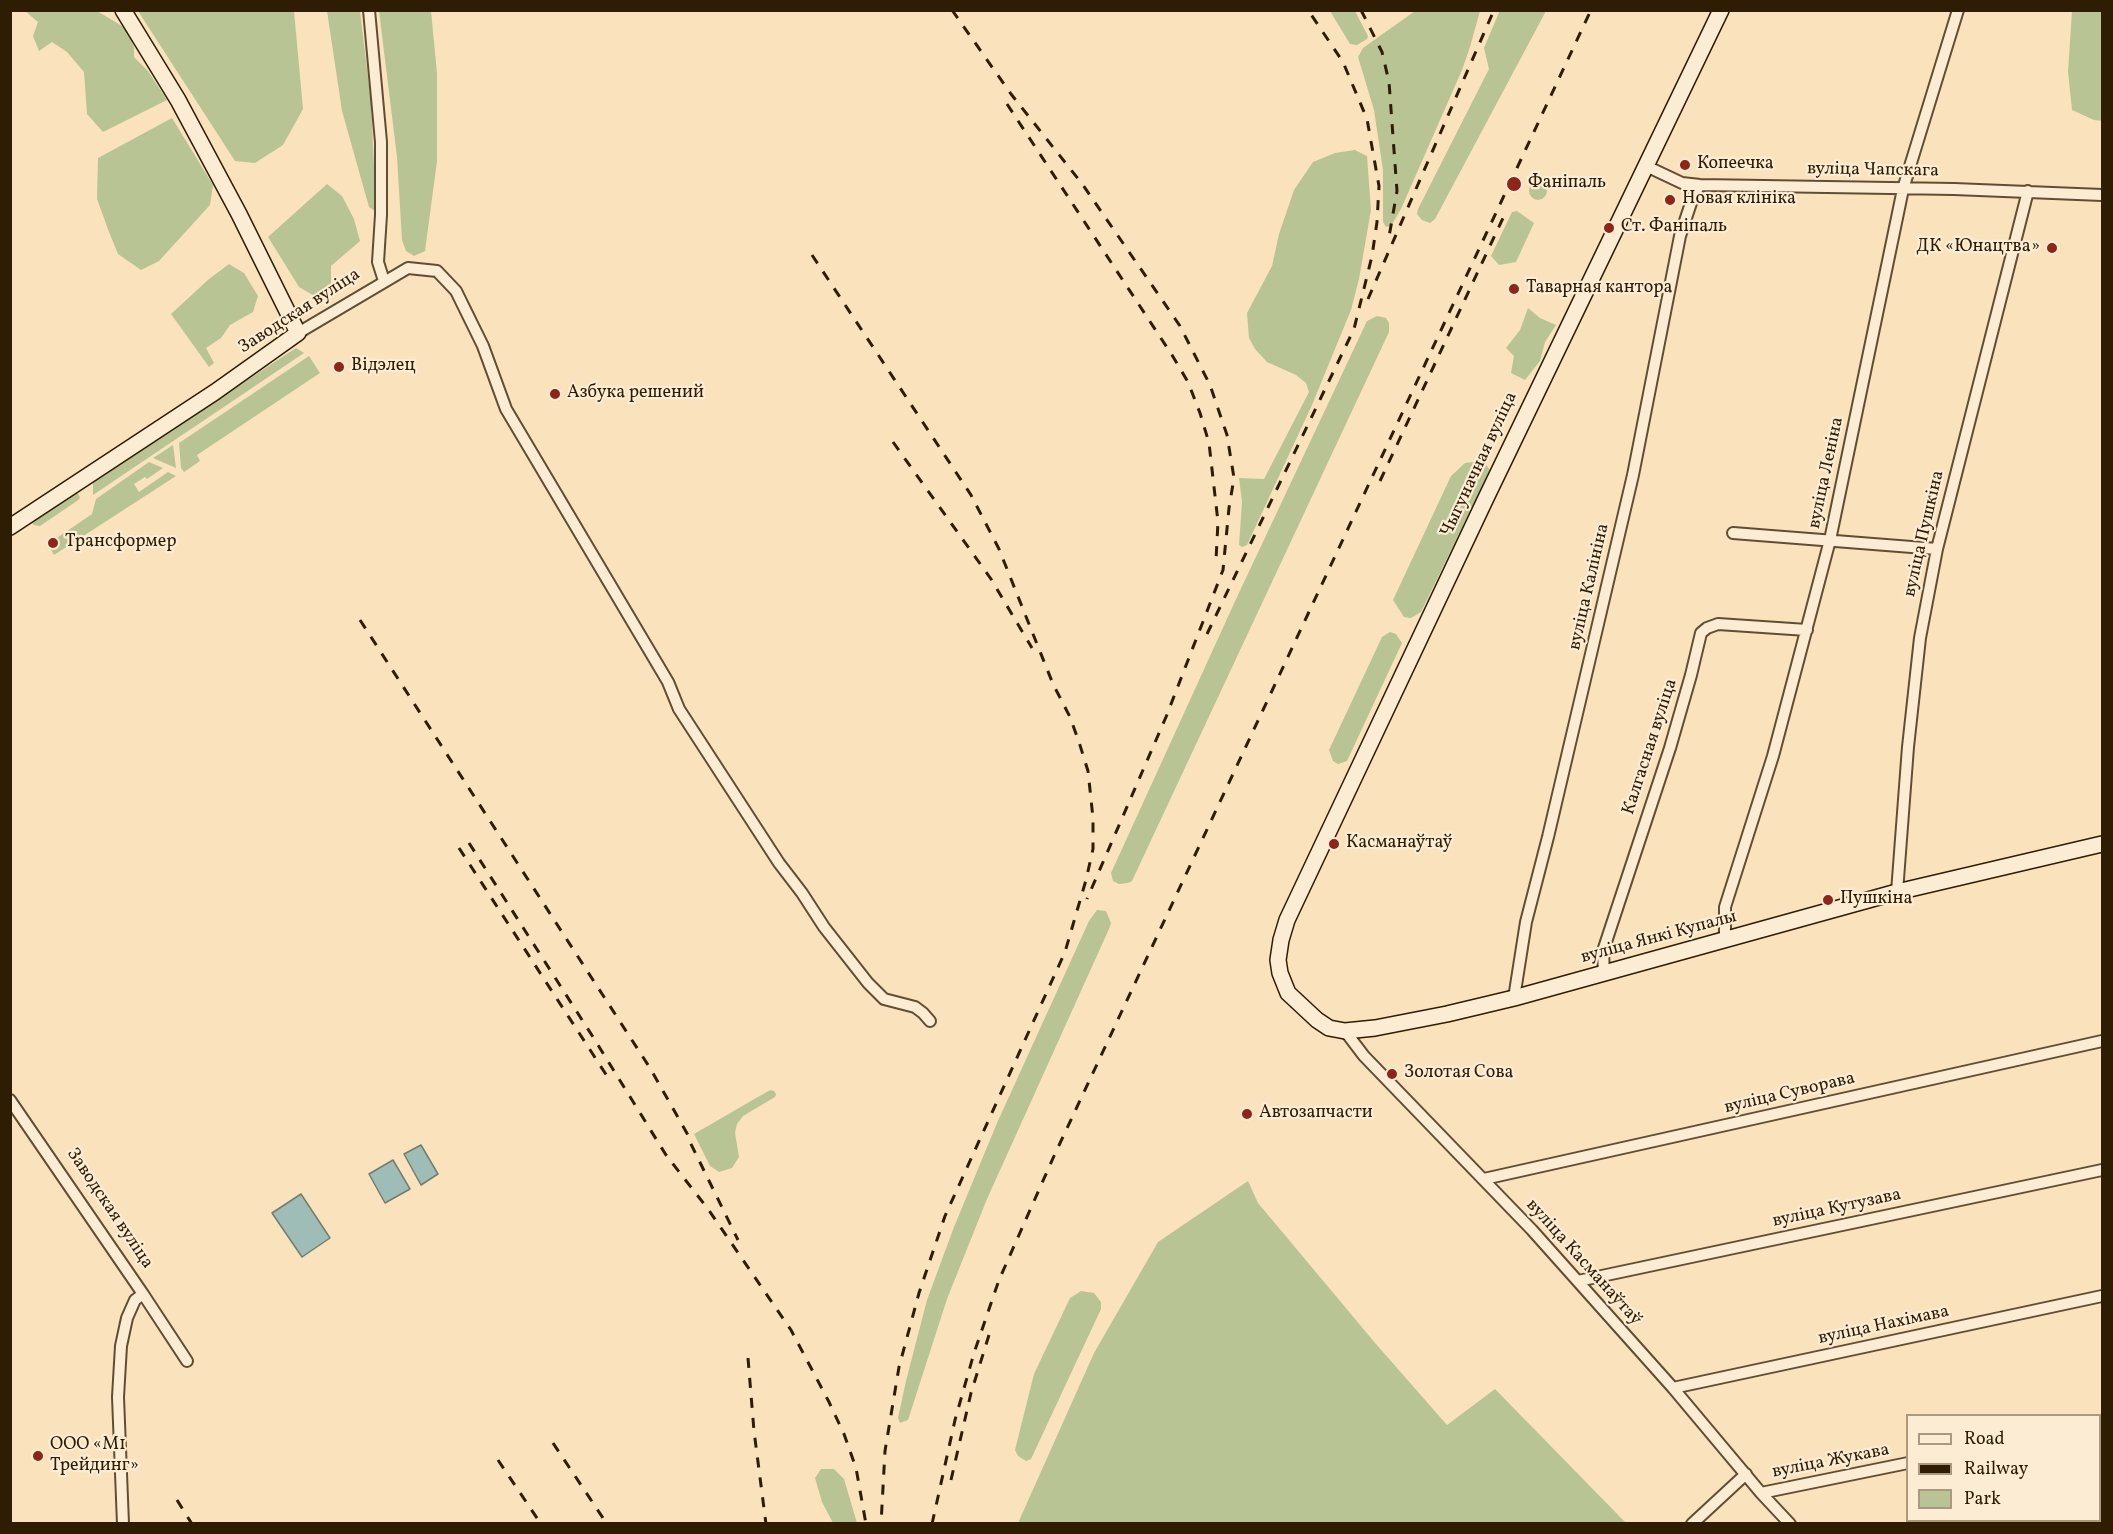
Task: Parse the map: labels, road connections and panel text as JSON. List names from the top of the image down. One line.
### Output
{"streets":{"street":["вуліца Чапскага","Заводская вуліца","Чыгуначная вуліца","вуліца Леніна","вуліца Пушкіна","вуліца Калініна","Калгасная вуліца","вуліца Янкі Купалы","вуліца Суворава","вуліца Кутузава","вуліца Касманаўтаў","вуліца Нахімава","вуліца Жукава"]},"crossings":[["вуліца Чапскага","Чыгуначная вуліца"],["вуліца Чапскага","вуліца Леніна"],["вуліца Чапскага","вуліца Пушкіна"],["вуліца Чапскага","вуліца Калініна"],["Чыгуначная вуліца","вуліца Янкі Купалы"],["вуліца Леніна","Калгасная вуліца"],["вуліца Леніна","вуліца Янкі Купалы"],["вуліца Пушкіна","вуліца Янкі Купалы"],["вуліца Калініна","вуліца Янкі Купалы"],["Калгасная вуліца","вуліца Янкі Купалы"],["вуліца Янкі Купалы","вуліца Касманаўтаў"],["вуліца Суворава","вуліца Касманаўтаў"],["вуліца Кутузава","вуліца Касманаўтаў"],["вуліца Касманаўтаў","вуліца Нахімава"],["вуліца Касманаўтаў","вуліца Жукава"]],"places":["Копеечка","Фаніпаль","Новая клініка","Ст. Фаніпаль","ДК «Юнацтва»","Таварная кантора","Відэлец","Азбука решений","Трансформер","Касманаўтаў","Пушкіна","Золотая Сова","Автозапчасти","ООО «М1 Трейдинг»"],"legend":["Road","Railway","Park"]}
